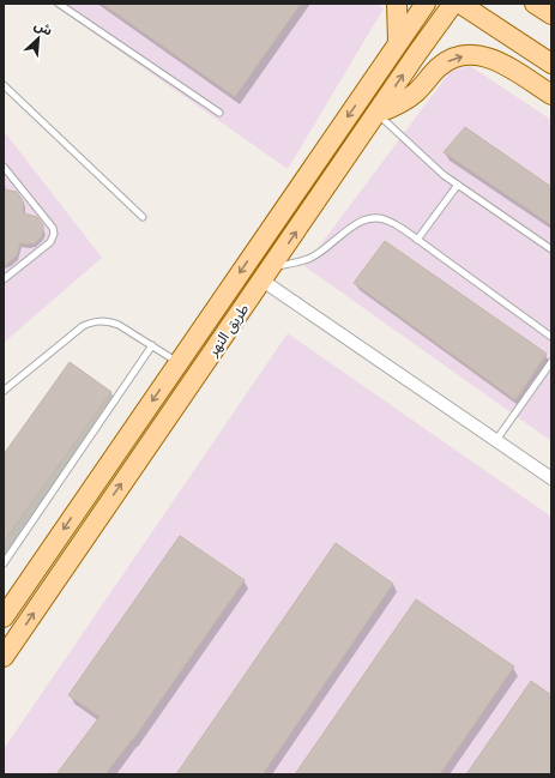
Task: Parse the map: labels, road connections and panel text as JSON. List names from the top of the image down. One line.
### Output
{"streets":{"main road":["طريق النهر"]},"north":"top right"}
